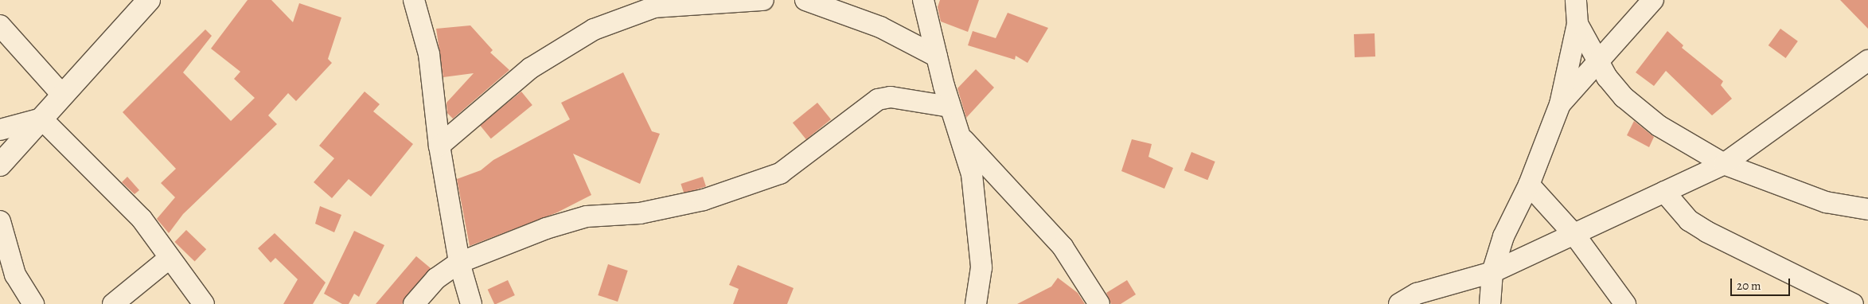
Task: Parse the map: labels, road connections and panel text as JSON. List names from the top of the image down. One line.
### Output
{"scale_bar":"20 m"}
